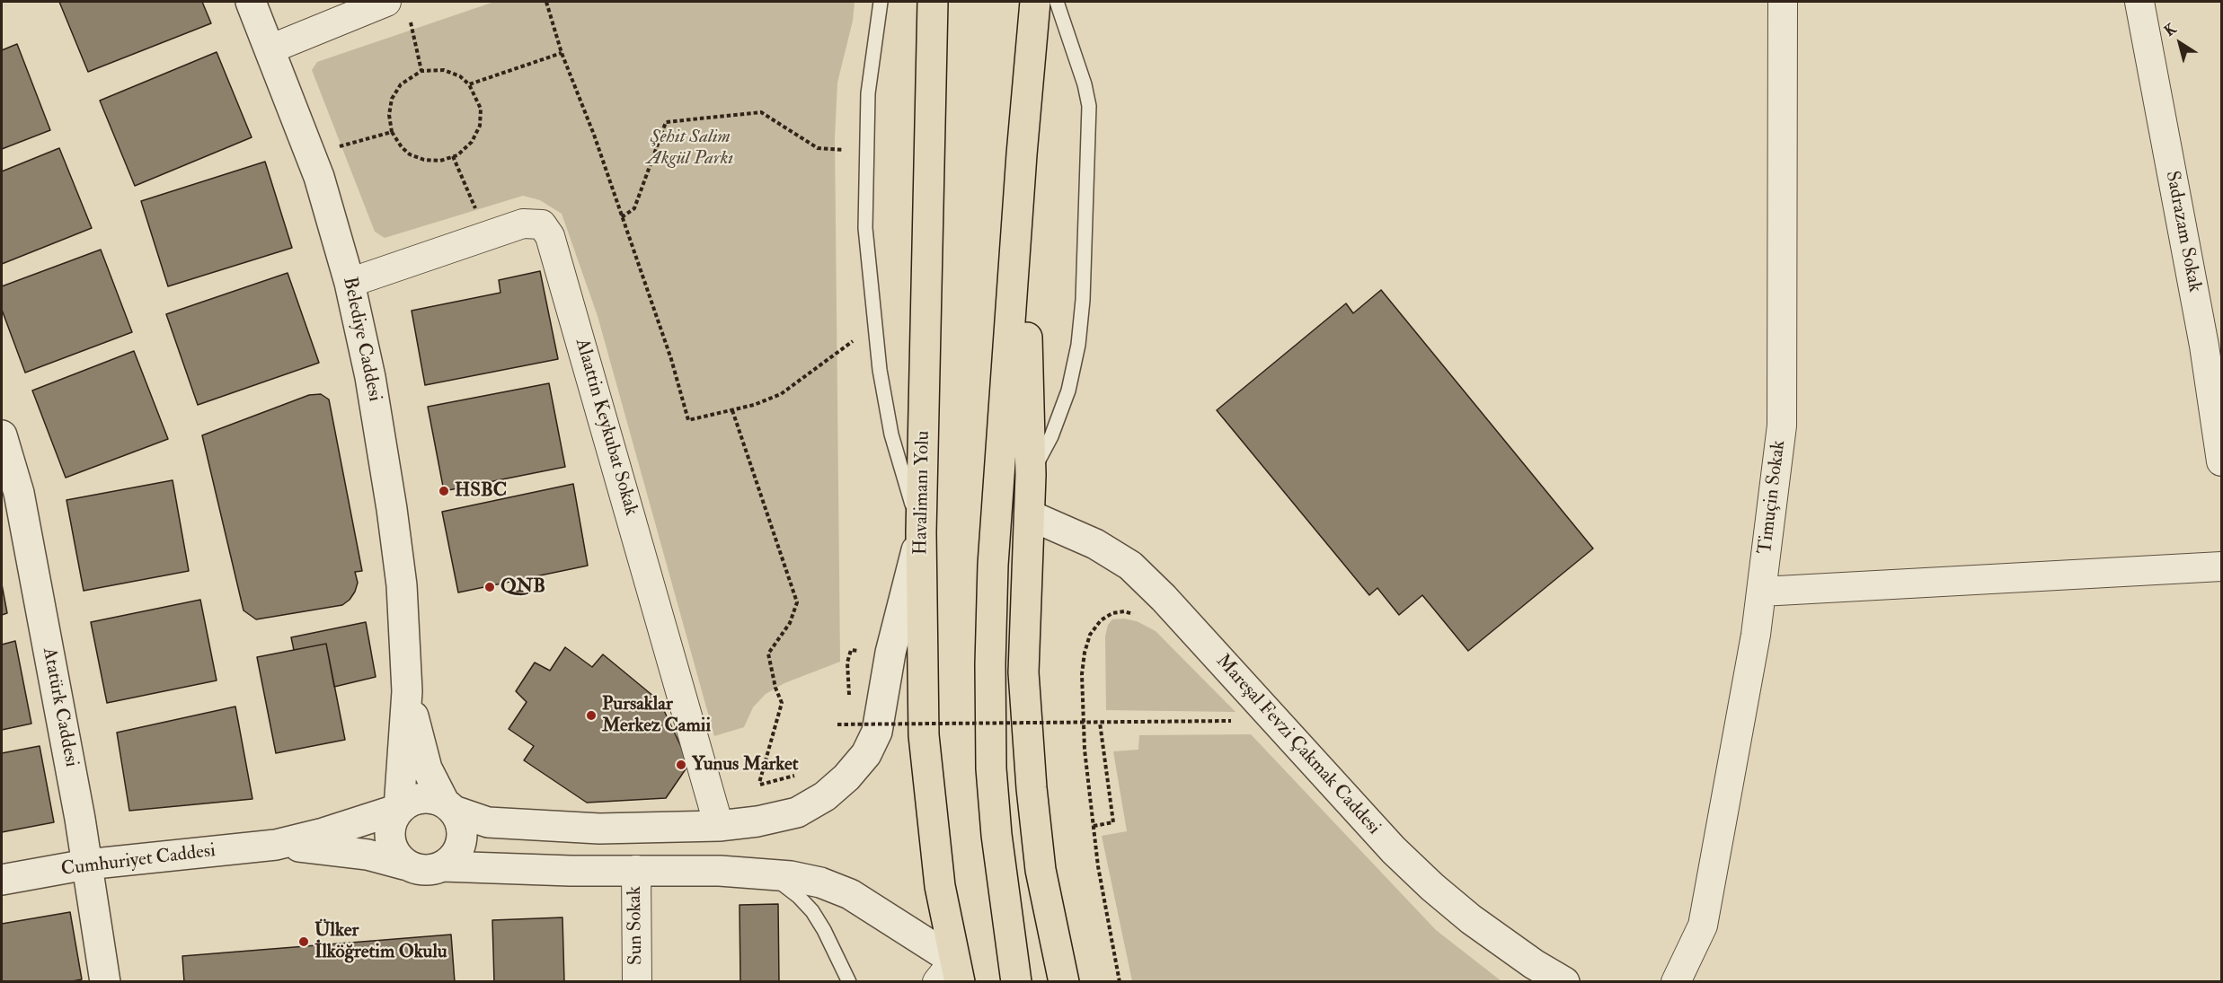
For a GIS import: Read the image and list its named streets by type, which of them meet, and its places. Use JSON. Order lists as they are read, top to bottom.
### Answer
{
  "streets": {
    "highway": ["Havalimanı Yolu"],
    "street": [
      "Sadrazam Sokak",
      "Belediye Caddesi",
      "Alaattin Keykubat Sokak",
      "Timuçin Sokak",
      "Atatürk Caddesi",
      "Mareşal Fevzi Çakmak Caddesi",
      "Cumhuriyet Caddesi",
      "Sun Sokak"
    ]
  },
  "crossings": [
    ["Belediye Caddesi", "Alaattin Keykubat Sokak"],
    ["Atatürk Caddesi", "Cumhuriyet Caddesi"]
  ],
  "parks": ["Şehit Salim Akgül Parkı"],
  "places": [
    "HSBC",
    "QNB",
    "Pursaklar Merkez Camii",
    "Yunus Market",
    "Ülker İlköğretim Okulu"
  ],
  "north": "top left"
}
